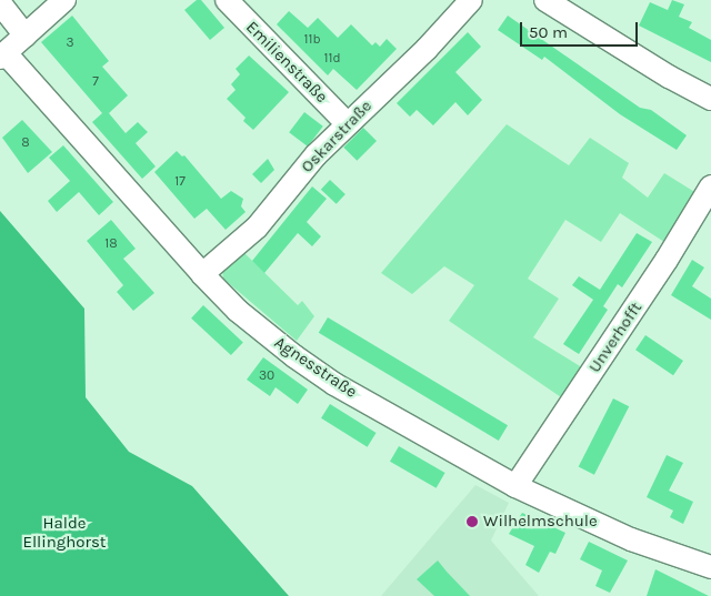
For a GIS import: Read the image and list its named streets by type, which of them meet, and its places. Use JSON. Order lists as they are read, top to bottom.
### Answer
{
  "streets": {
    "street": [
      "Emilienstraße",
      "Oskarstraße",
      "Unverhofft",
      "Agnesstraße"
    ]
  },
  "crossings": [
    ["Emilienstraße", "Oskarstraße"],
    ["Oskarstraße", "Agnesstraße"],
    ["Unverhofft", "Agnesstraße"]
  ],
  "parks": ["Halde Ellinghorst"],
  "places": ["Wilhelmschule"],
  "house_numbers": [
    "11b",
    "3",
    "11d",
    "7",
    "8",
    "17",
    "18",
    "30"
  ],
  "scale_bar": "50 m"
}
